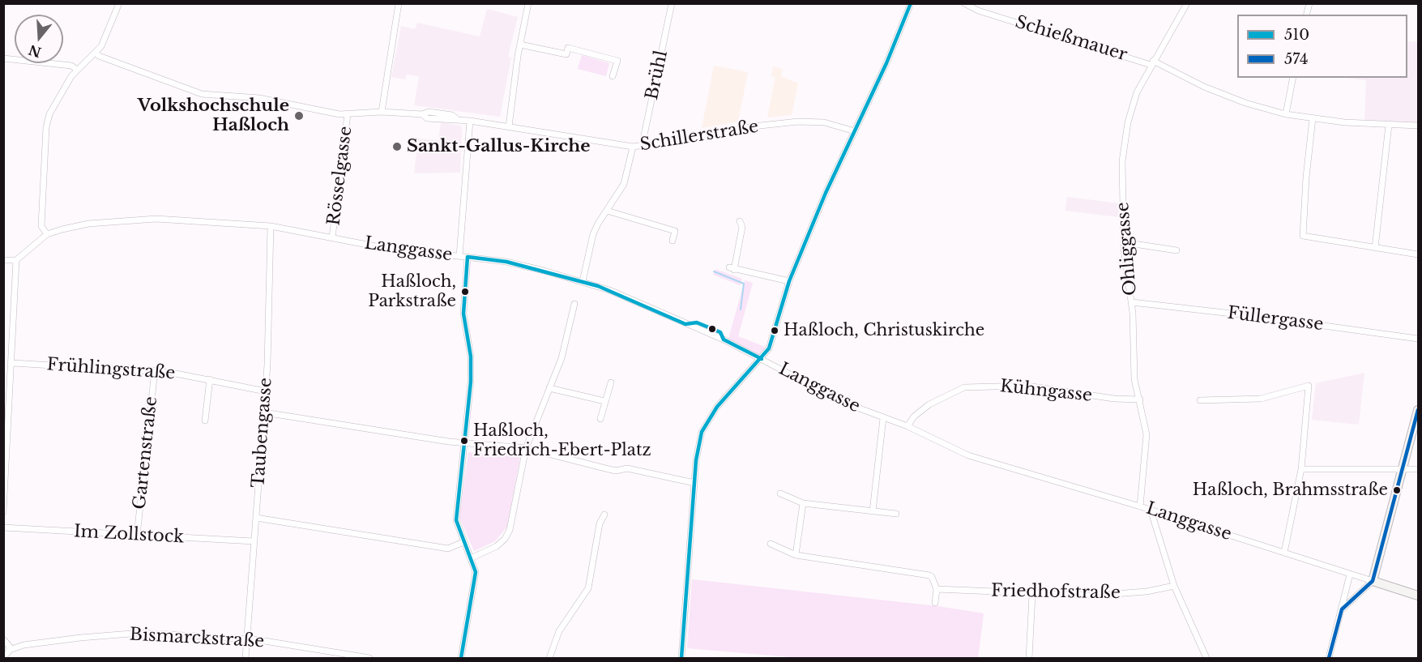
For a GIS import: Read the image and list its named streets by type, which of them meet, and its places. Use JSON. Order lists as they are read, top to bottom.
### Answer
{
  "streets": {
    "street": [
      "Schießmauer",
      "Brühl",
      "Schillerstraße",
      "Rösselgasse",
      "Ohliggasse",
      "Langgasse",
      "Füllergasse",
      "Frühlingstraße",
      "Kühngasse",
      "Taubengasse",
      "Gartenstraße",
      "Im Zollstock",
      "Friedhofstraße",
      "Bismarckstraße"
    ]
  },
  "crossings": [
    ["Schießmauer", "Ohliggasse"],
    ["Brühl", "Schillerstraße"],
    ["Schillerstraße", "Rösselgasse"],
    ["Rösselgasse", "Langgasse"],
    ["Ohliggasse", "Langgasse"],
    ["Ohliggasse", "Füllergasse"],
    ["Ohliggasse", "Kühngasse"],
    ["Langgasse", "Kühngasse"],
    ["Langgasse", "Taubengasse"],
    ["Frühlingstraße", "Taubengasse"],
    ["Frühlingstraße", "Gartenstraße"],
    ["Taubengasse", "Im Zollstock"],
    ["Taubengasse", "Bismarckstraße"],
    ["Gartenstraße", "Im Zollstock"]
  ],
  "places": [
    "Volkshochschule Haßloch",
    "Sankt-Gallus-Kirche",
    "Haßloch, Parkstraße",
    "Haßloch, Christuskirche",
    "Haßloch, Friedrich-Ebert-Platz",
    "Haßloch, Brahmsstraße"
  ],
  "lines": ["transit line 510", "transit line 574"],
  "legend": ["510", "574"],
  "north": "bottom"
}
